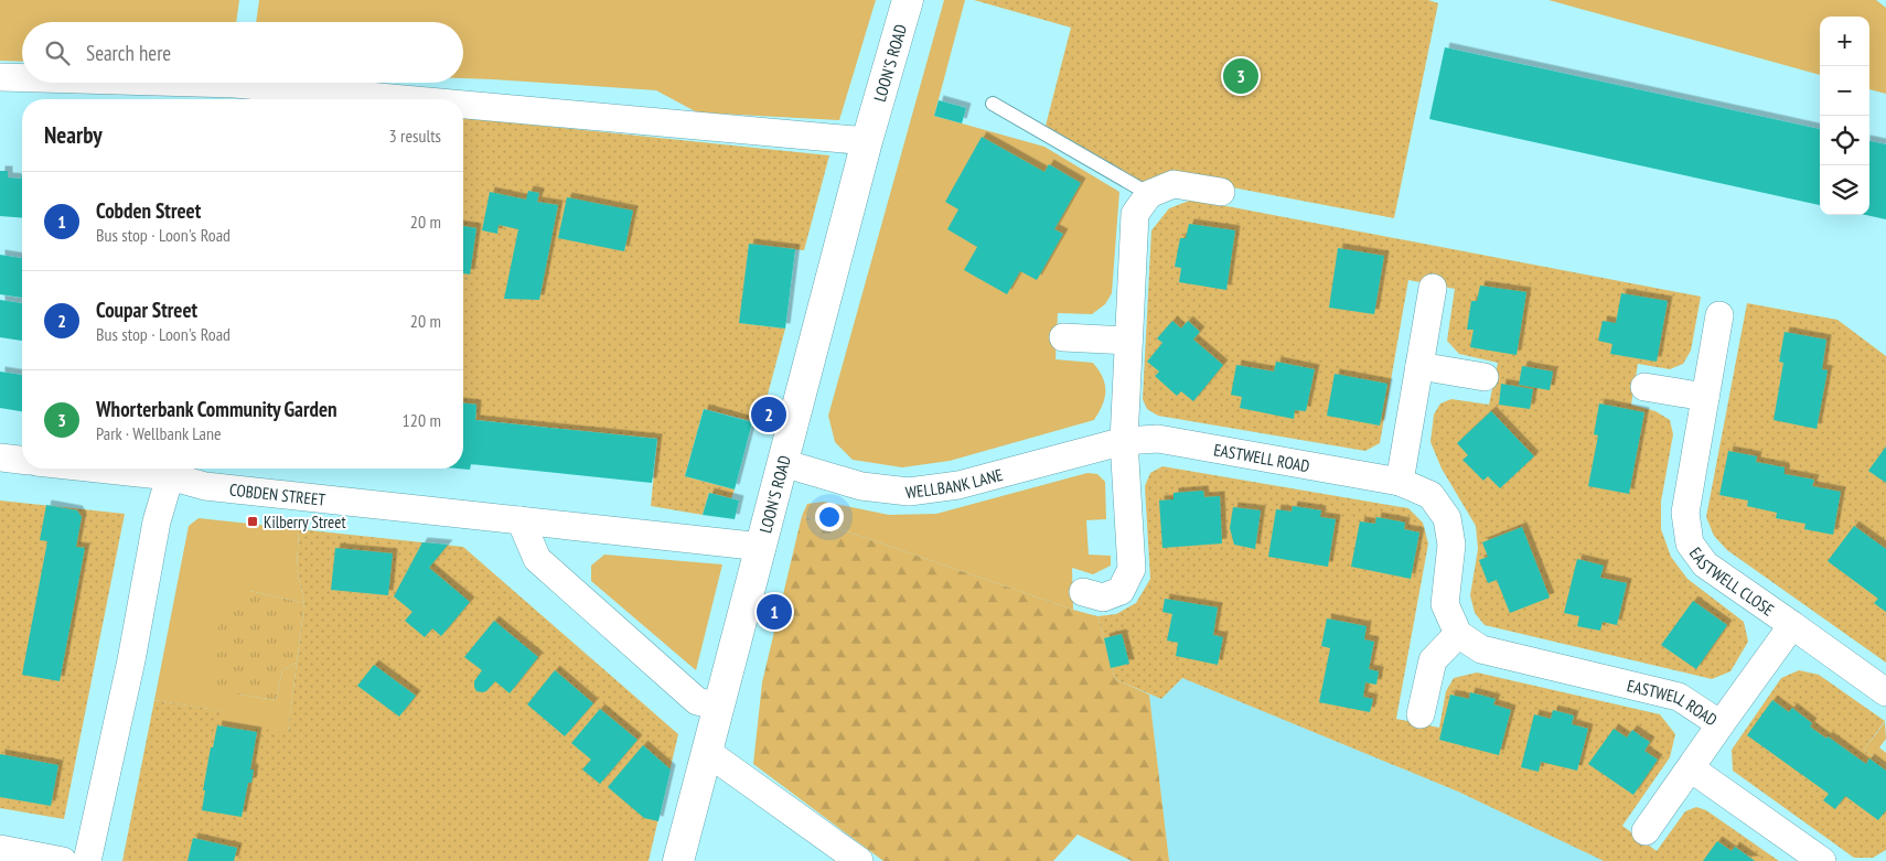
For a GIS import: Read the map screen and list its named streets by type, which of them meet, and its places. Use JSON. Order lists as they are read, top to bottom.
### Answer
{
  "streets": {
    "street": [
      "LOON'S ROAD",
      "EASTWELL ROAD",
      "WELLBANK LANE",
      "COBDEN STREET",
      "EASTWELL CLOSE"
    ]
  },
  "crossings": [
    ["LOON'S ROAD", "WELLBANK LANE"],
    ["LOON'S ROAD", "COBDEN STREET"],
    ["EASTWELL ROAD", "WELLBANK LANE"],
    ["EASTWELL ROAD", "EASTWELL CLOSE"]
  ],
  "places": {
    "transit": ["Kilberry Street"]
  },
  "page": {
    "map_buttons": ["+", "−"],
    "search": "Search here",
    "pins": ["3", "2", "1"],
    "heading": ["Nearby", "3 results"],
    "list": [
      {
        "mark": "1",
        "name": "Cobden Street",
        "note": "Bus stop · Loon's Road",
        "value": "20 m"
      },
      {
        "mark": "2",
        "name": "Coupar Street",
        "note": "Bus stop · Loon's Road",
        "value": "20 m"
      },
      {
        "mark": "3",
        "name": "Whorterbank Community Garden",
        "note": "Park · Wellbank Lane",
        "value": "120 m"
      }
    ]
  }
}
